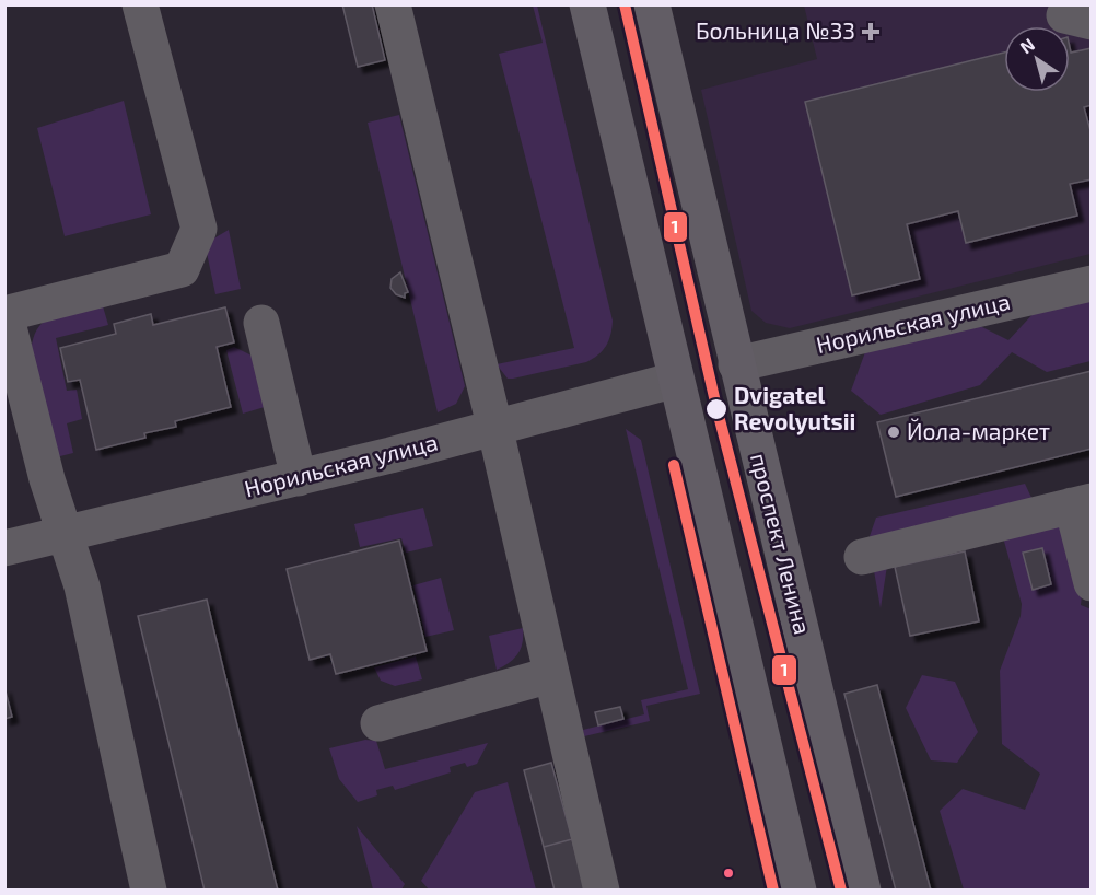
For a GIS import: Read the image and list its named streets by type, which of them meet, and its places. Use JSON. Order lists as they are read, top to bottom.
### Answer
{
  "streets": {
    "main road": ["проспект Ленина"],
    "street": ["Норильская улица"]
  },
  "crossings": [
    ["Норильская улица", "проспект Ленина"]
  ],
  "places": {
    "health": ["Больница №33"],
    "other": ["Dvigatel Revolyutsii", "Йола-маркет"]
  },
  "lines": ["transit line 1"],
  "north": "top left"
}
